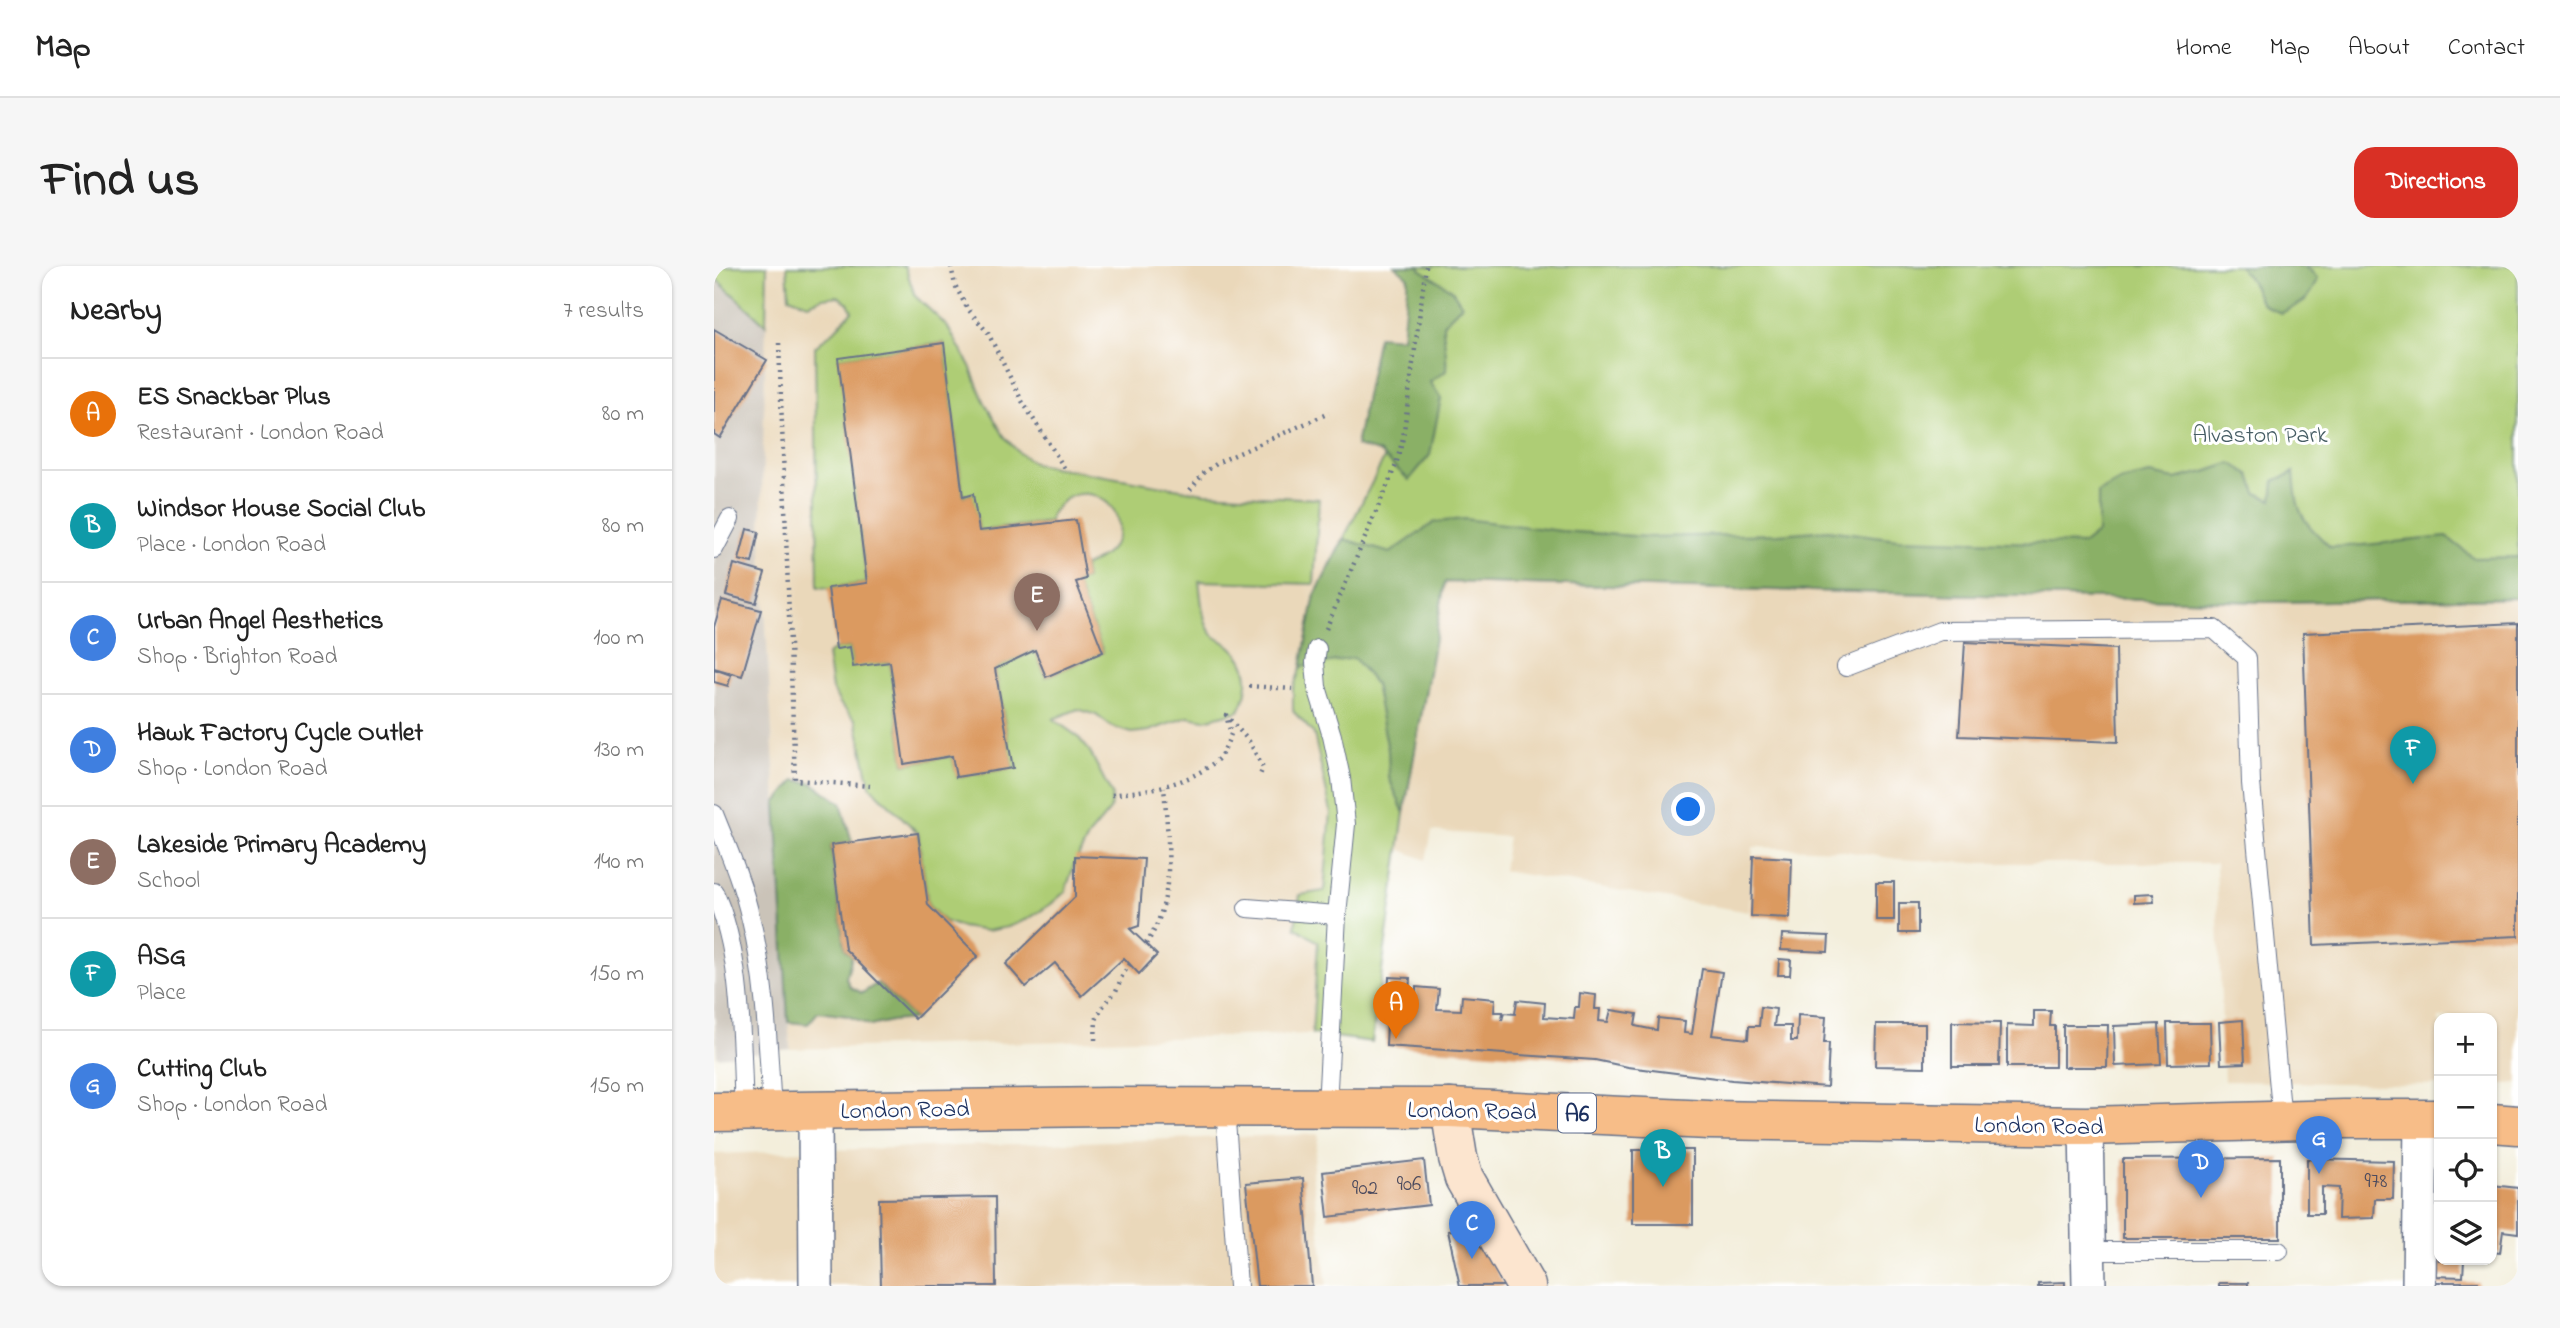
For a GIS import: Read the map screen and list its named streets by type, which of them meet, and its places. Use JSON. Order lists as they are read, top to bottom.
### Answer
{
  "streets": {
    "main road": ["London Road", "A6"]
  },
  "parks": ["Alvaston Park"],
  "house_numbers": ["978", "906", "902"],
  "page": {
    "header": "Map",
    "nav": [
      "Home",
      "Map",
      "About",
      "Contact"
    ],
    "title": "Find us",
    "buttons": "Directions",
    "heading": ["Nearby", "7 results"],
    "list": [
      {
        "mark": "A",
        "name": "ES Snackbar Plus",
        "note": "Restaurant · London Road",
        "value": "80 m"
      },
      {
        "mark": "B",
        "name": "Windsor House Social Club",
        "note": "Place · London Road",
        "value": "80 m"
      },
      {
        "mark": "C",
        "name": "Urban Angel Aesthetics",
        "note": "Shop · Brighton Road",
        "value": "100 m"
      },
      {
        "mark": "D",
        "name": "Hawk Factory Cycle Outlet",
        "note": "Shop · London Road",
        "value": "130 m"
      },
      {
        "mark": "E",
        "name": "Lakeside Primary Academy",
        "note": "School",
        "value": "140 m"
      },
      {
        "mark": "F",
        "name": "ASG",
        "note": "Place",
        "value": "150 m"
      },
      {
        "mark": "G",
        "name": "Cutting Club",
        "note": "Shop · London Road",
        "value": "150 m"
      }
    ],
    "pins": [
      "E",
      "F",
      "A",
      "G",
      "B",
      "D",
      "C"
    ],
    "map_buttons": ["+", "−"]
  }
}
